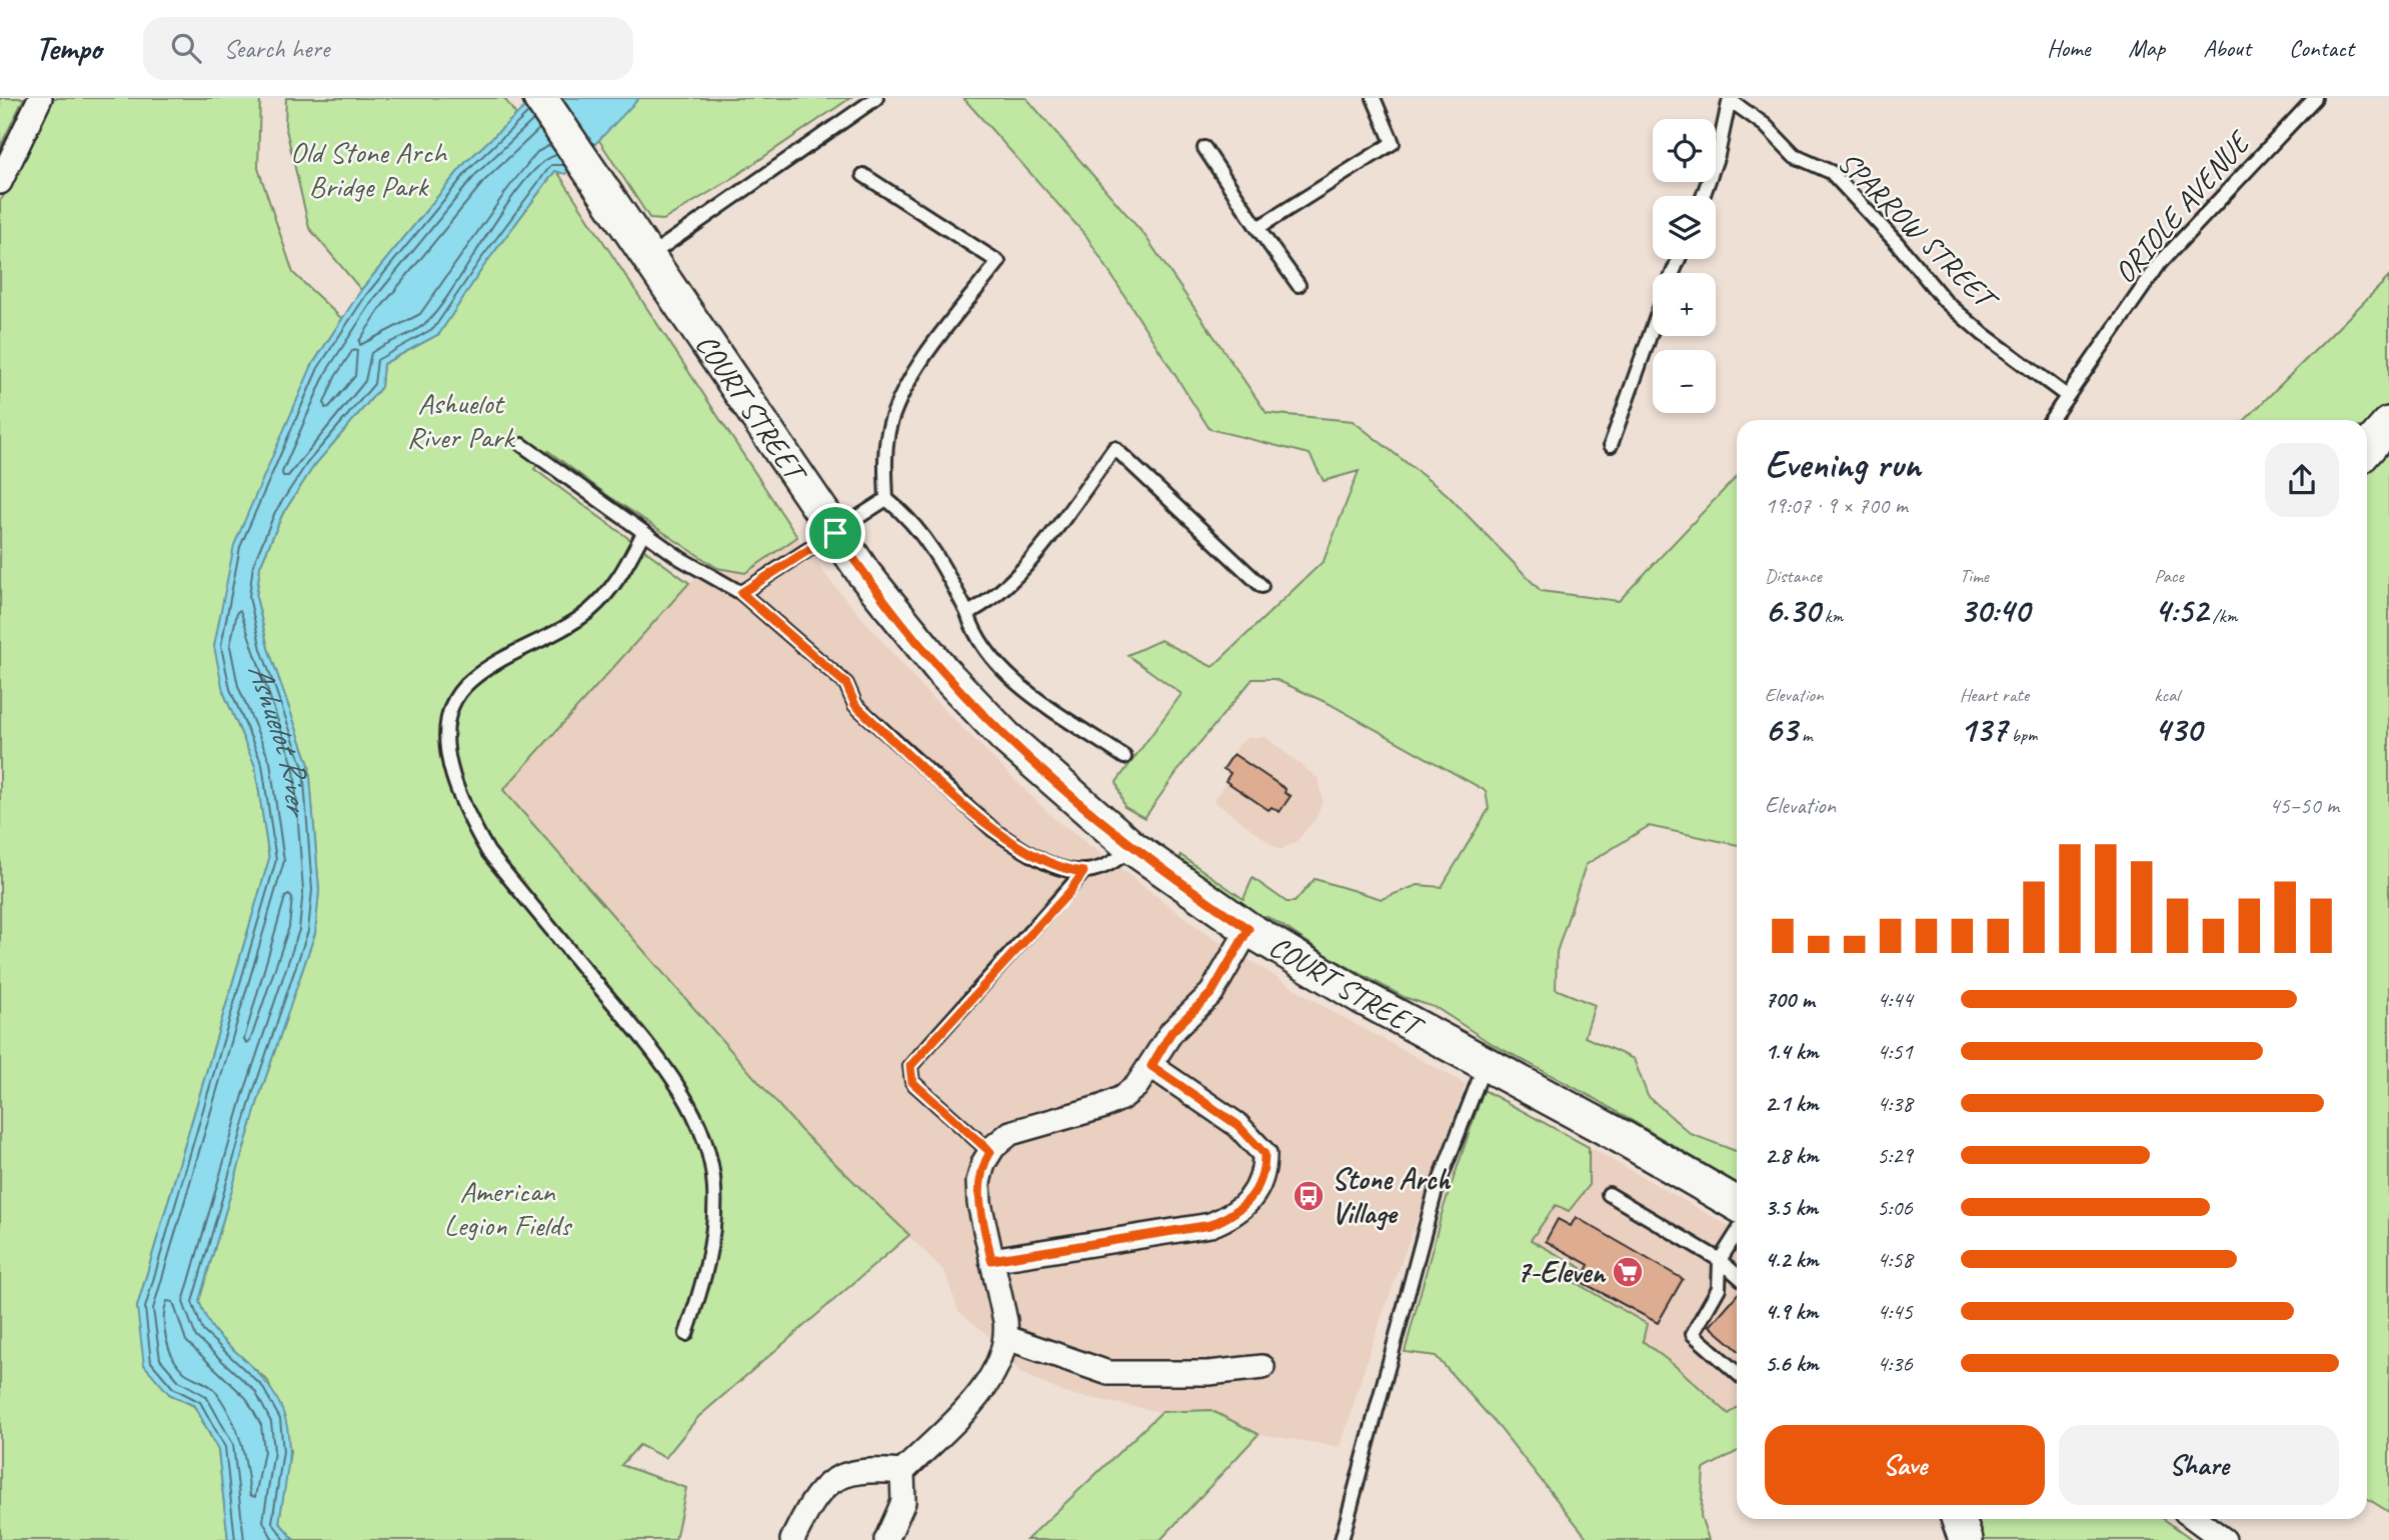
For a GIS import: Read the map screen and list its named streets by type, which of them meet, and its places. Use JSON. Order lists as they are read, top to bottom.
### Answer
{
  "streets": {
    "main road": ["COURT STREET"],
    "lane": ["ORIOLE AVENUE", "SPARROW STREET"]
  },
  "crossings": [
    ["ORIOLE AVENUE", "SPARROW STREET"]
  ],
  "water": ["Ashuelot River"],
  "parks": ["Old Stone Arch Bridge Park", "Ashuelot River Park", "American Legion Fields"],
  "places": {
    "bus stop": ["Stone Arch Village"],
    "supermarket": ["7-Eleven"]
  },
  "page": {
    "header": "Tempo",
    "search": "Search here",
    "nav": [
      "Home",
      "Map",
      "About",
      "Contact"
    ],
    "map_buttons": ["+", "−"],
    "heading": ["Evening run", "19:07 · 9 × 700 m"],
    "stats": [
      ["Distance", "6.30 km"],
      ["Time", "30:40"],
      ["Pace", "4:52 /km"],
      ["Elevation", "63 m"],
      ["Heart rate", "137 bpm"],
      ["kcal", "430"]
    ],
    "chart": ["Elevation", "45–50 m"],
    "list": [
      {
        "name": "700 m",
        "note": "4:44"
      },
      {
        "name": "1.4 km",
        "note": "4:51"
      },
      {
        "name": "2.1 km",
        "note": "4:38"
      },
      {
        "name": "2.8 km",
        "note": "5:29"
      },
      {
        "name": "3.5 km",
        "note": "5:06"
      },
      {
        "name": "4.2 km",
        "note": "4:58"
      },
      {
        "name": "4.9 km",
        "note": "4:45"
      },
      {
        "name": "5.6 km",
        "note": "4:36"
      }
    ],
    "buttons": ["Save", "Share"]
  }
}
